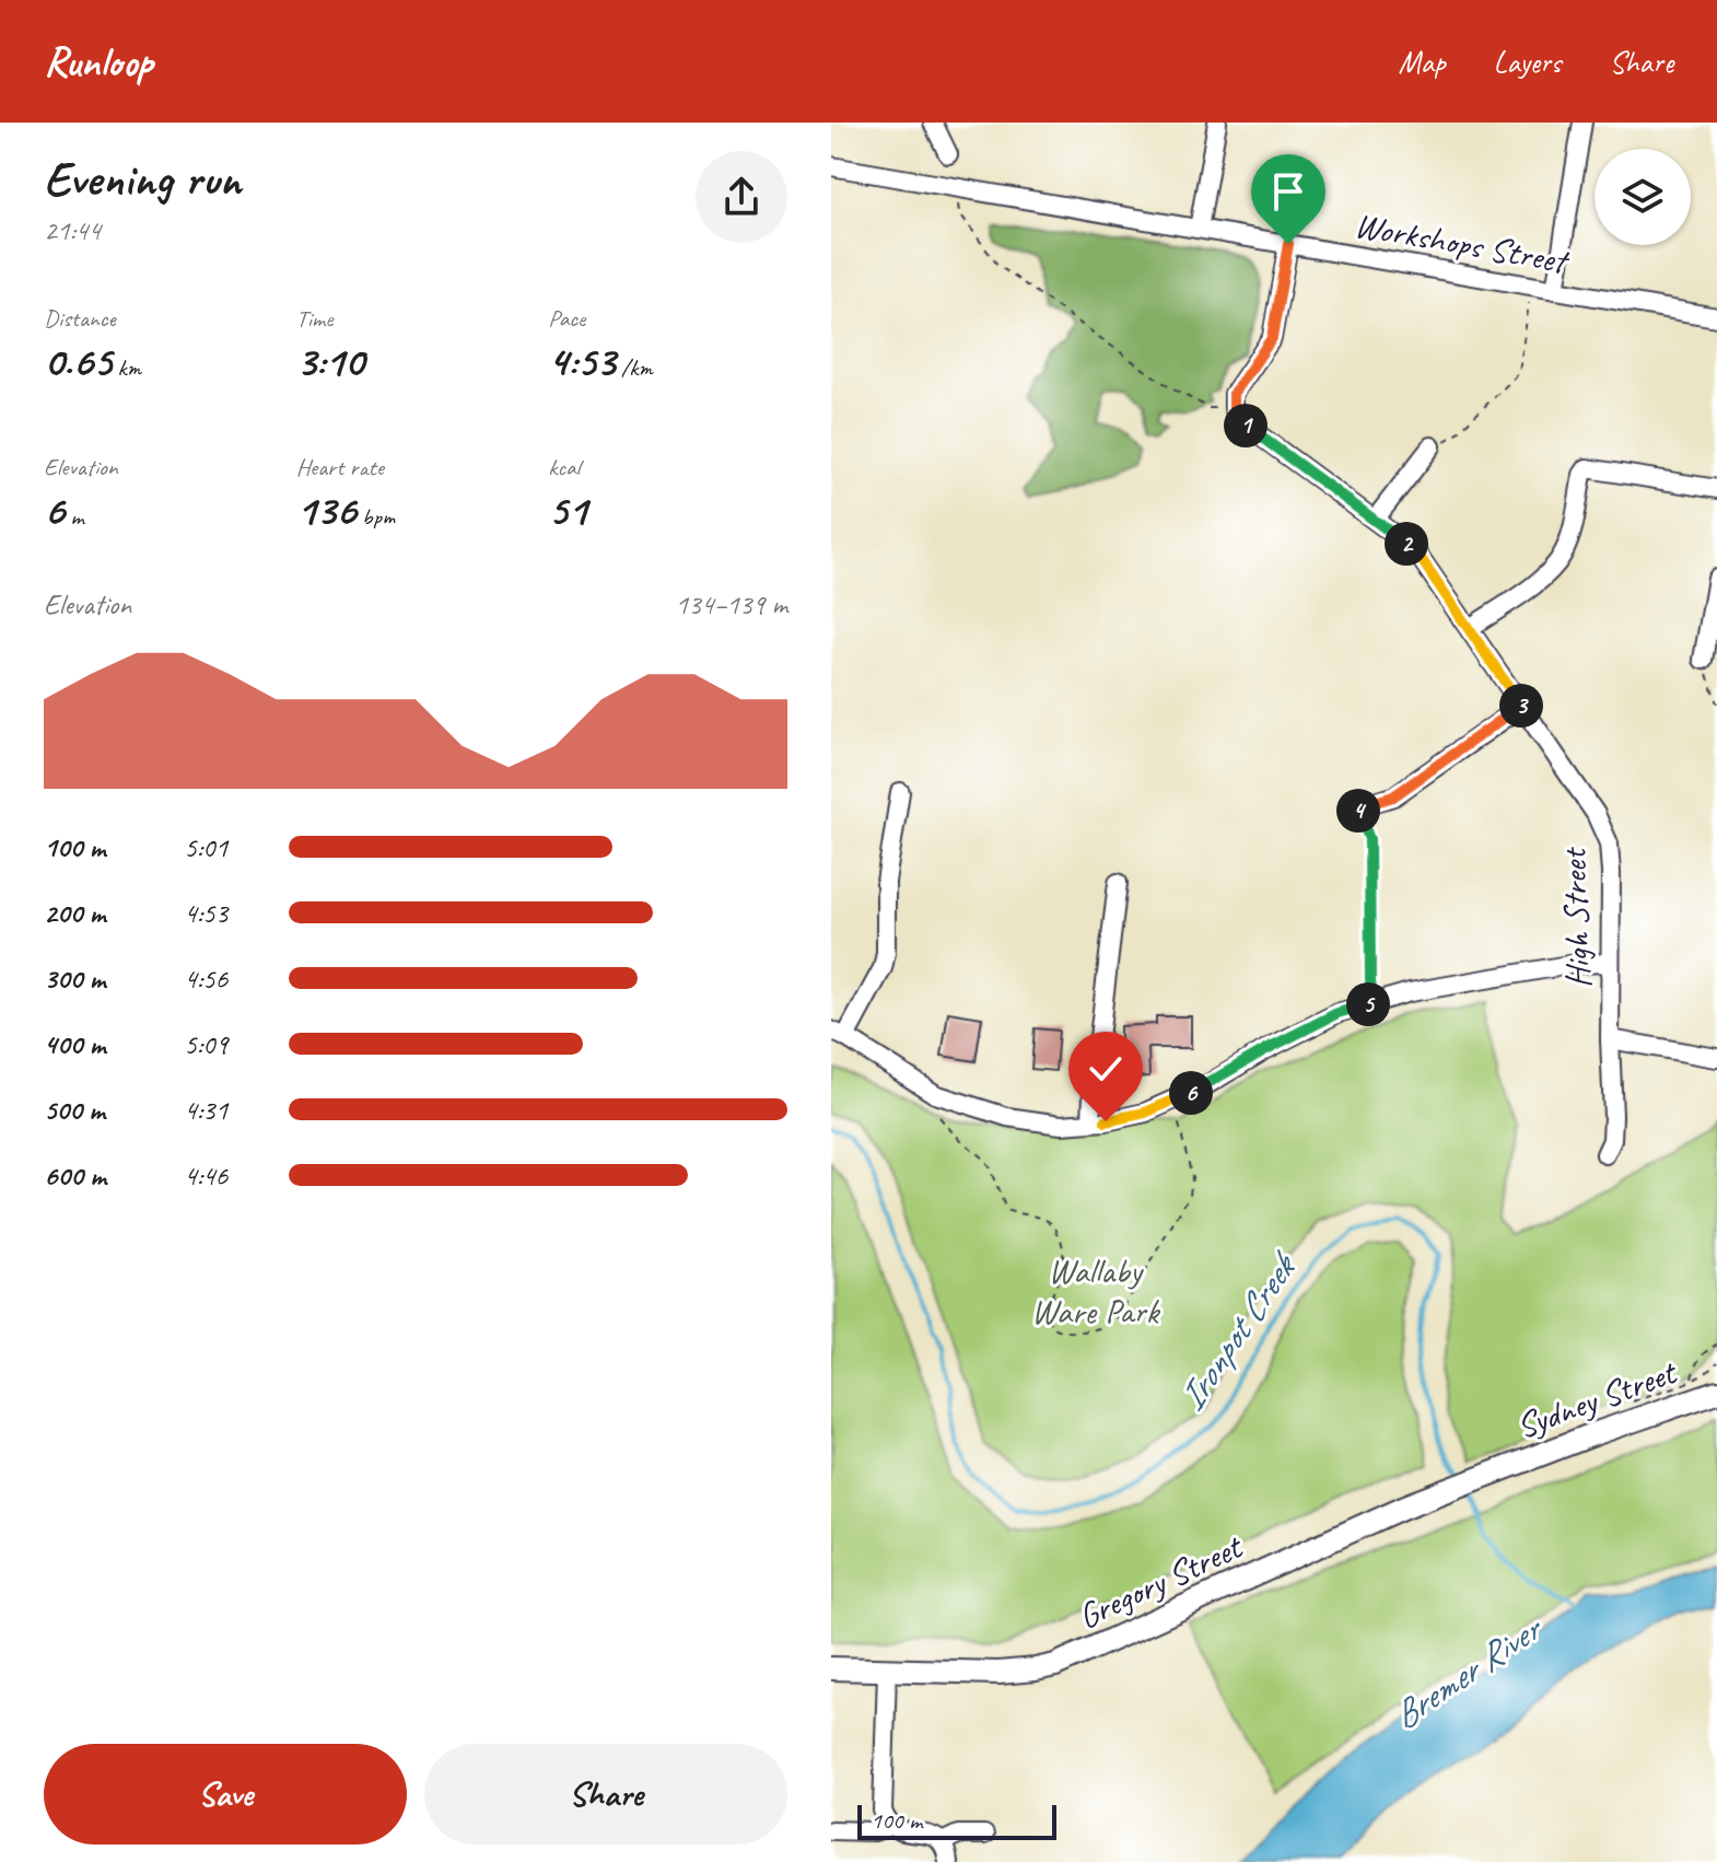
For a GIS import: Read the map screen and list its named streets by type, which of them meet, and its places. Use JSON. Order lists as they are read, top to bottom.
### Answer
{
  "streets": {
    "main road": ["Sydney Street", "Gregory Street"],
    "street": ["Workshops Street", "High Street"]
  },
  "crossings": [
    ["Sydney Street", "Gregory Street"]
  ],
  "water": ["Ironpot Creek", "Bremer River"],
  "parks": ["Wallaby Ware Park"],
  "scale_bar": "100 m",
  "page": {
    "header": "Runloop",
    "nav": ["Map", "Layers", "Share"],
    "heading": ["Evening run", "21:44"],
    "stats": [
      ["Distance", "0.65 km"],
      ["Time", "3:10"],
      ["Pace", "4:53 /km"],
      ["Elevation", "6 m"],
      ["Heart rate", "136 bpm"],
      ["kcal", "51"]
    ],
    "pins": [
      "1",
      "2",
      "3",
      "4",
      "5",
      "6"
    ],
    "chart": ["Elevation", "134–139 m"],
    "list": [
      {
        "name": "100 m",
        "note": "5:01"
      },
      {
        "name": "200 m",
        "note": "4:53"
      },
      {
        "name": "300 m",
        "note": "4:56"
      },
      {
        "name": "400 m",
        "note": "5:09"
      },
      {
        "name": "500 m",
        "note": "4:31"
      },
      {
        "name": "600 m",
        "note": "4:46"
      }
    ],
    "buttons": ["Save", "Share"],
    "scale": "100 m"
  }
}
